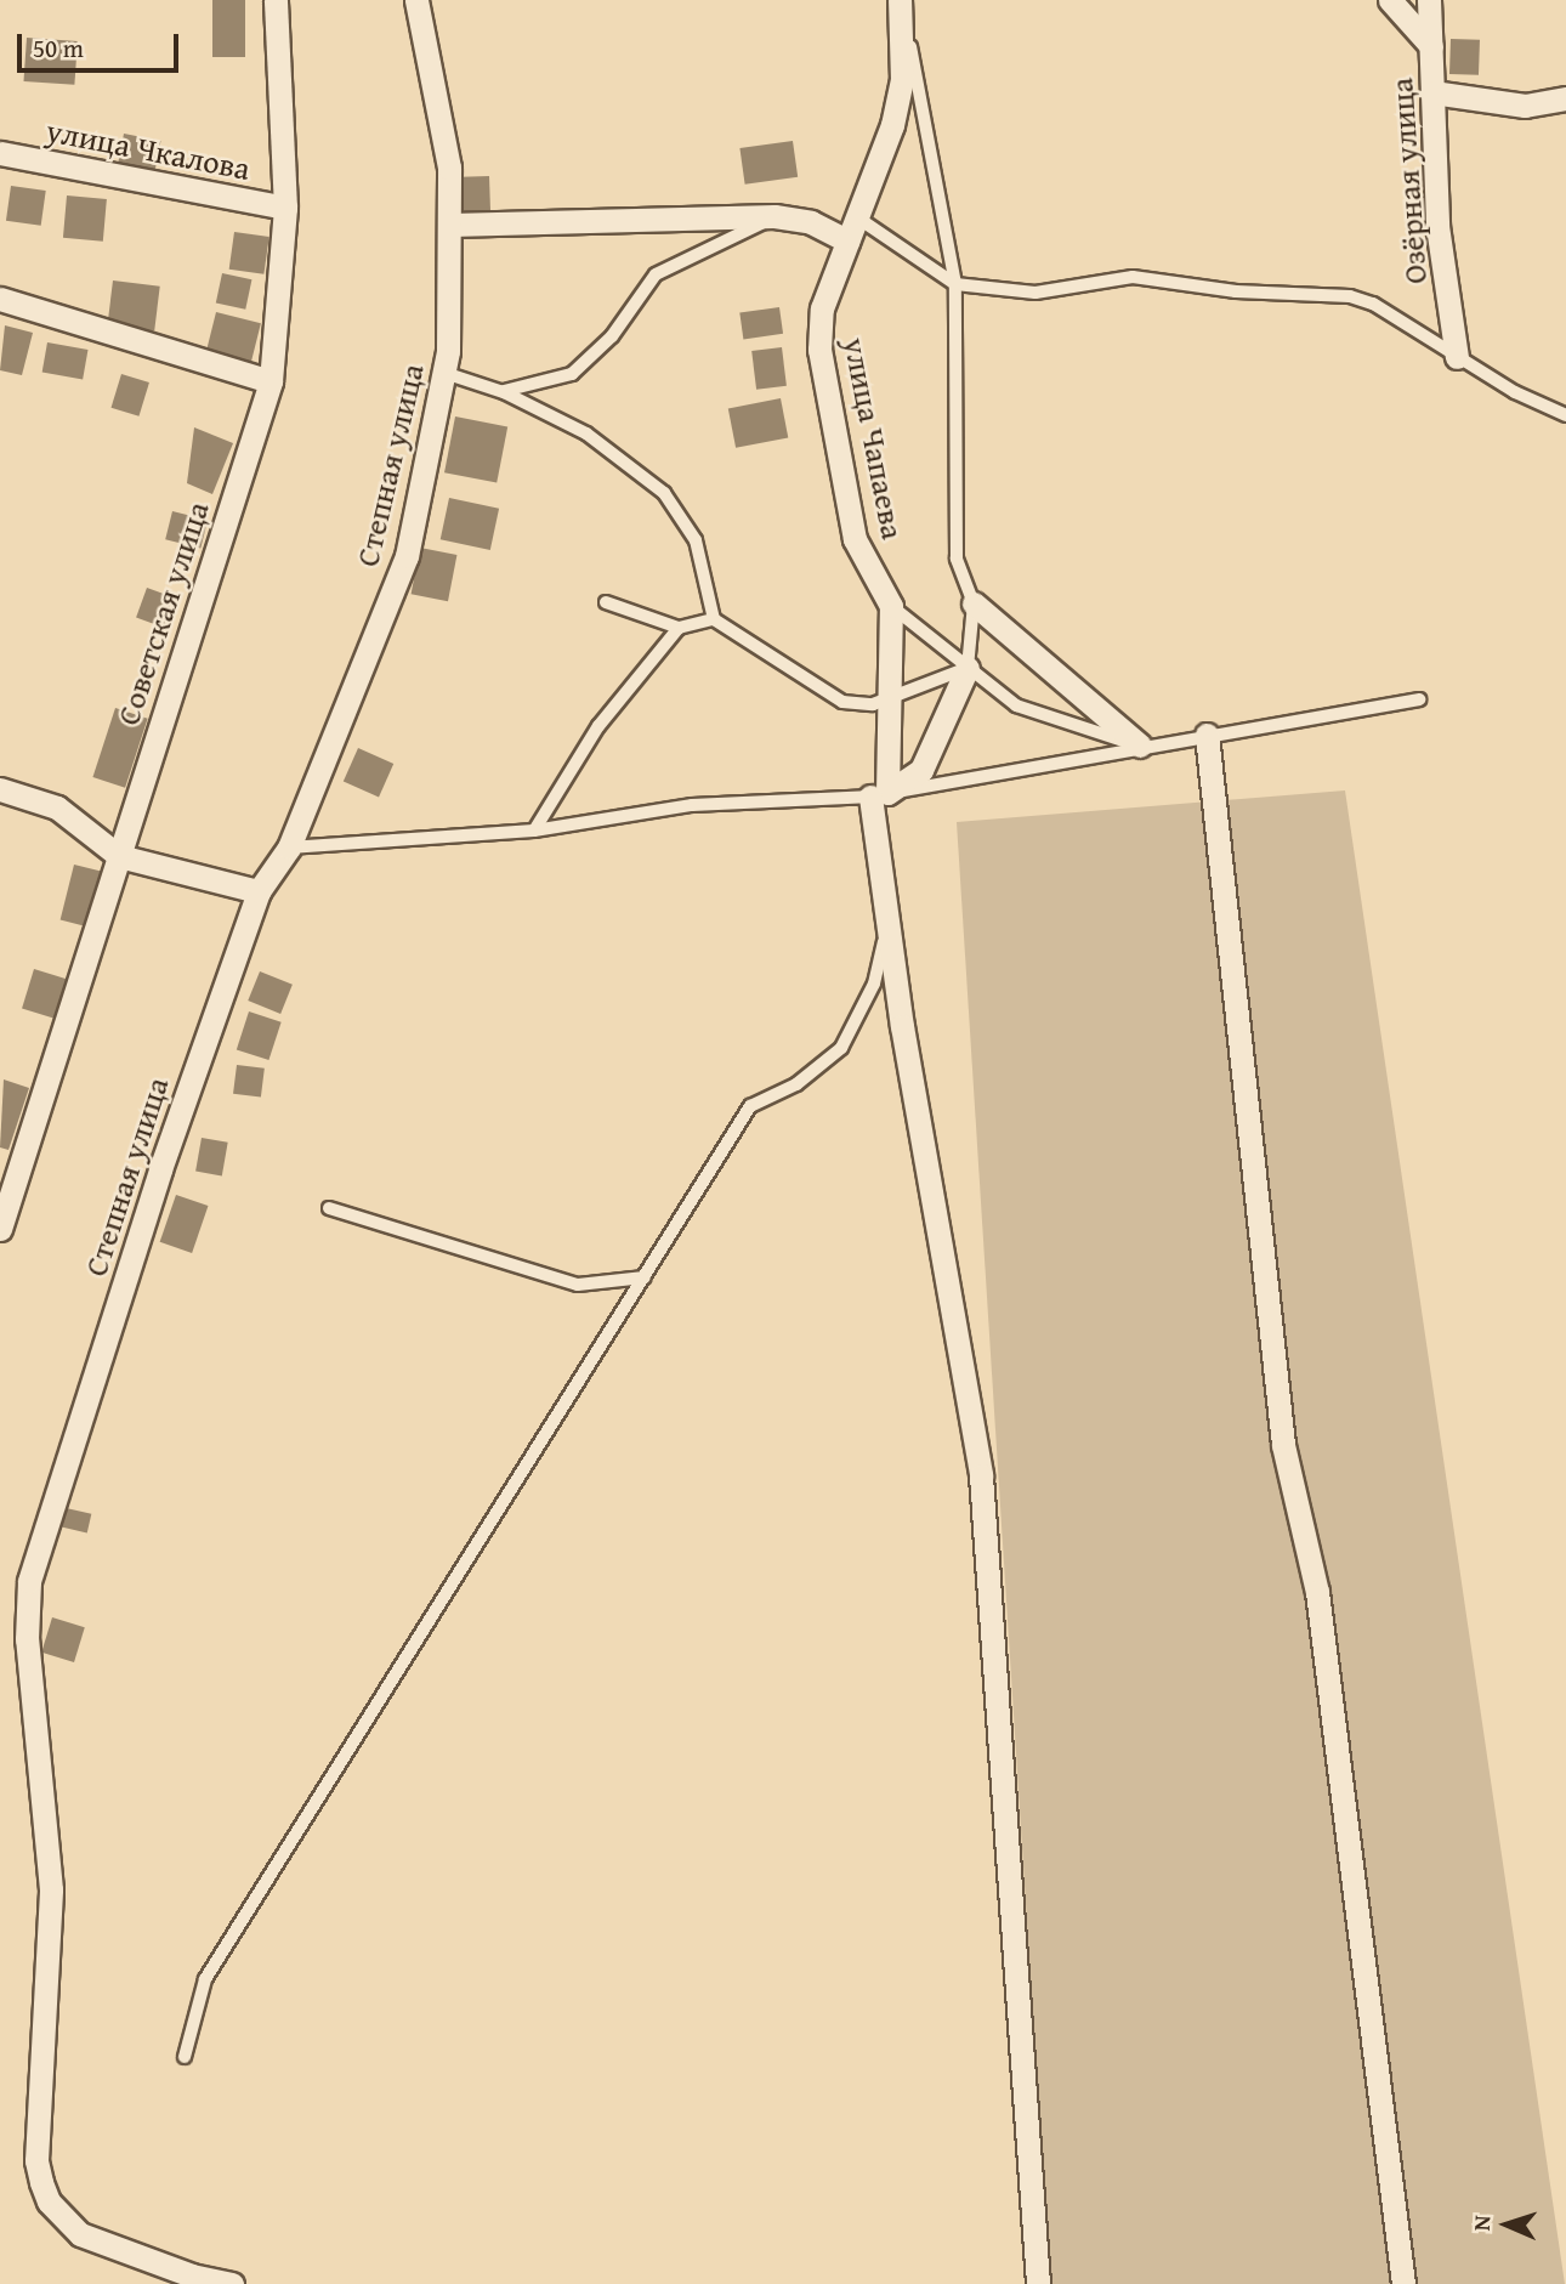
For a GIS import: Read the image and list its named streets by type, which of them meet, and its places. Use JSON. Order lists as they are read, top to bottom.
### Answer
{
  "streets": {
    "street": [
      "улица Чкалова",
      "Озёрная улица",
      "улица Чапаева",
      "Степная улица",
      "Советская улица"
    ]
  },
  "crossings": [
    ["улица Чкалова", "Советская улица"]
  ],
  "scale_bar": "50 m",
  "north": "left"
}
